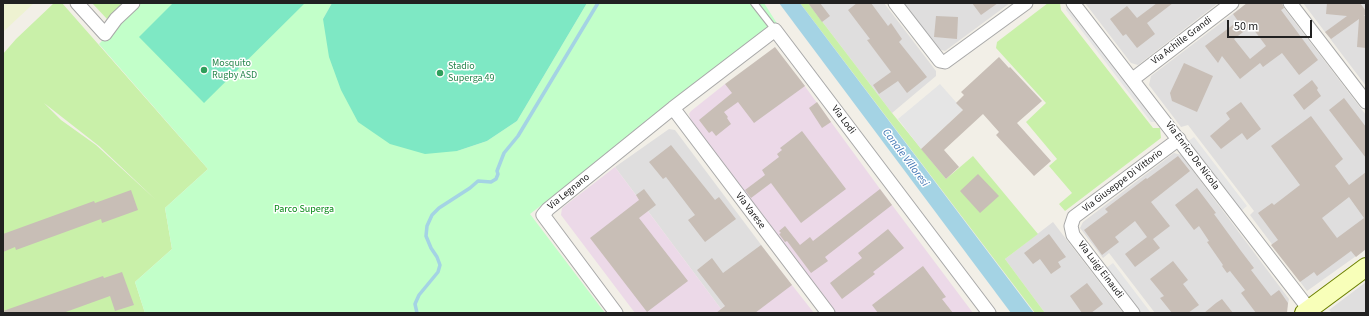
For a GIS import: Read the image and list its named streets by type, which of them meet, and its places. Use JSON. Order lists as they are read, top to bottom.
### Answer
{
  "streets": {
    "street": [
      "Via Achille Grandi",
      "Via Lodi",
      "Via Enrico De Nicola",
      "Via Giuseppe Di Vittorio",
      "Via Legnano",
      "Via Varese",
      "Via Luigi Einaudi"
    ]
  },
  "crossings": [
    ["Via Achille Grandi", "Via Enrico De Nicola"],
    ["Via Enrico De Nicola", "Via Giuseppe Di Vittorio"],
    ["Via Giuseppe Di Vittorio", "Via Luigi Einaudi"],
    ["Via Legnano", "Via Varese"]
  ],
  "water": ["Canale Villoresi"],
  "parks": ["Parco Superga"],
  "places": ["Mosquito Rugby ASD", "Stadio Superga 49"],
  "scale_bar": "50 m"
}
